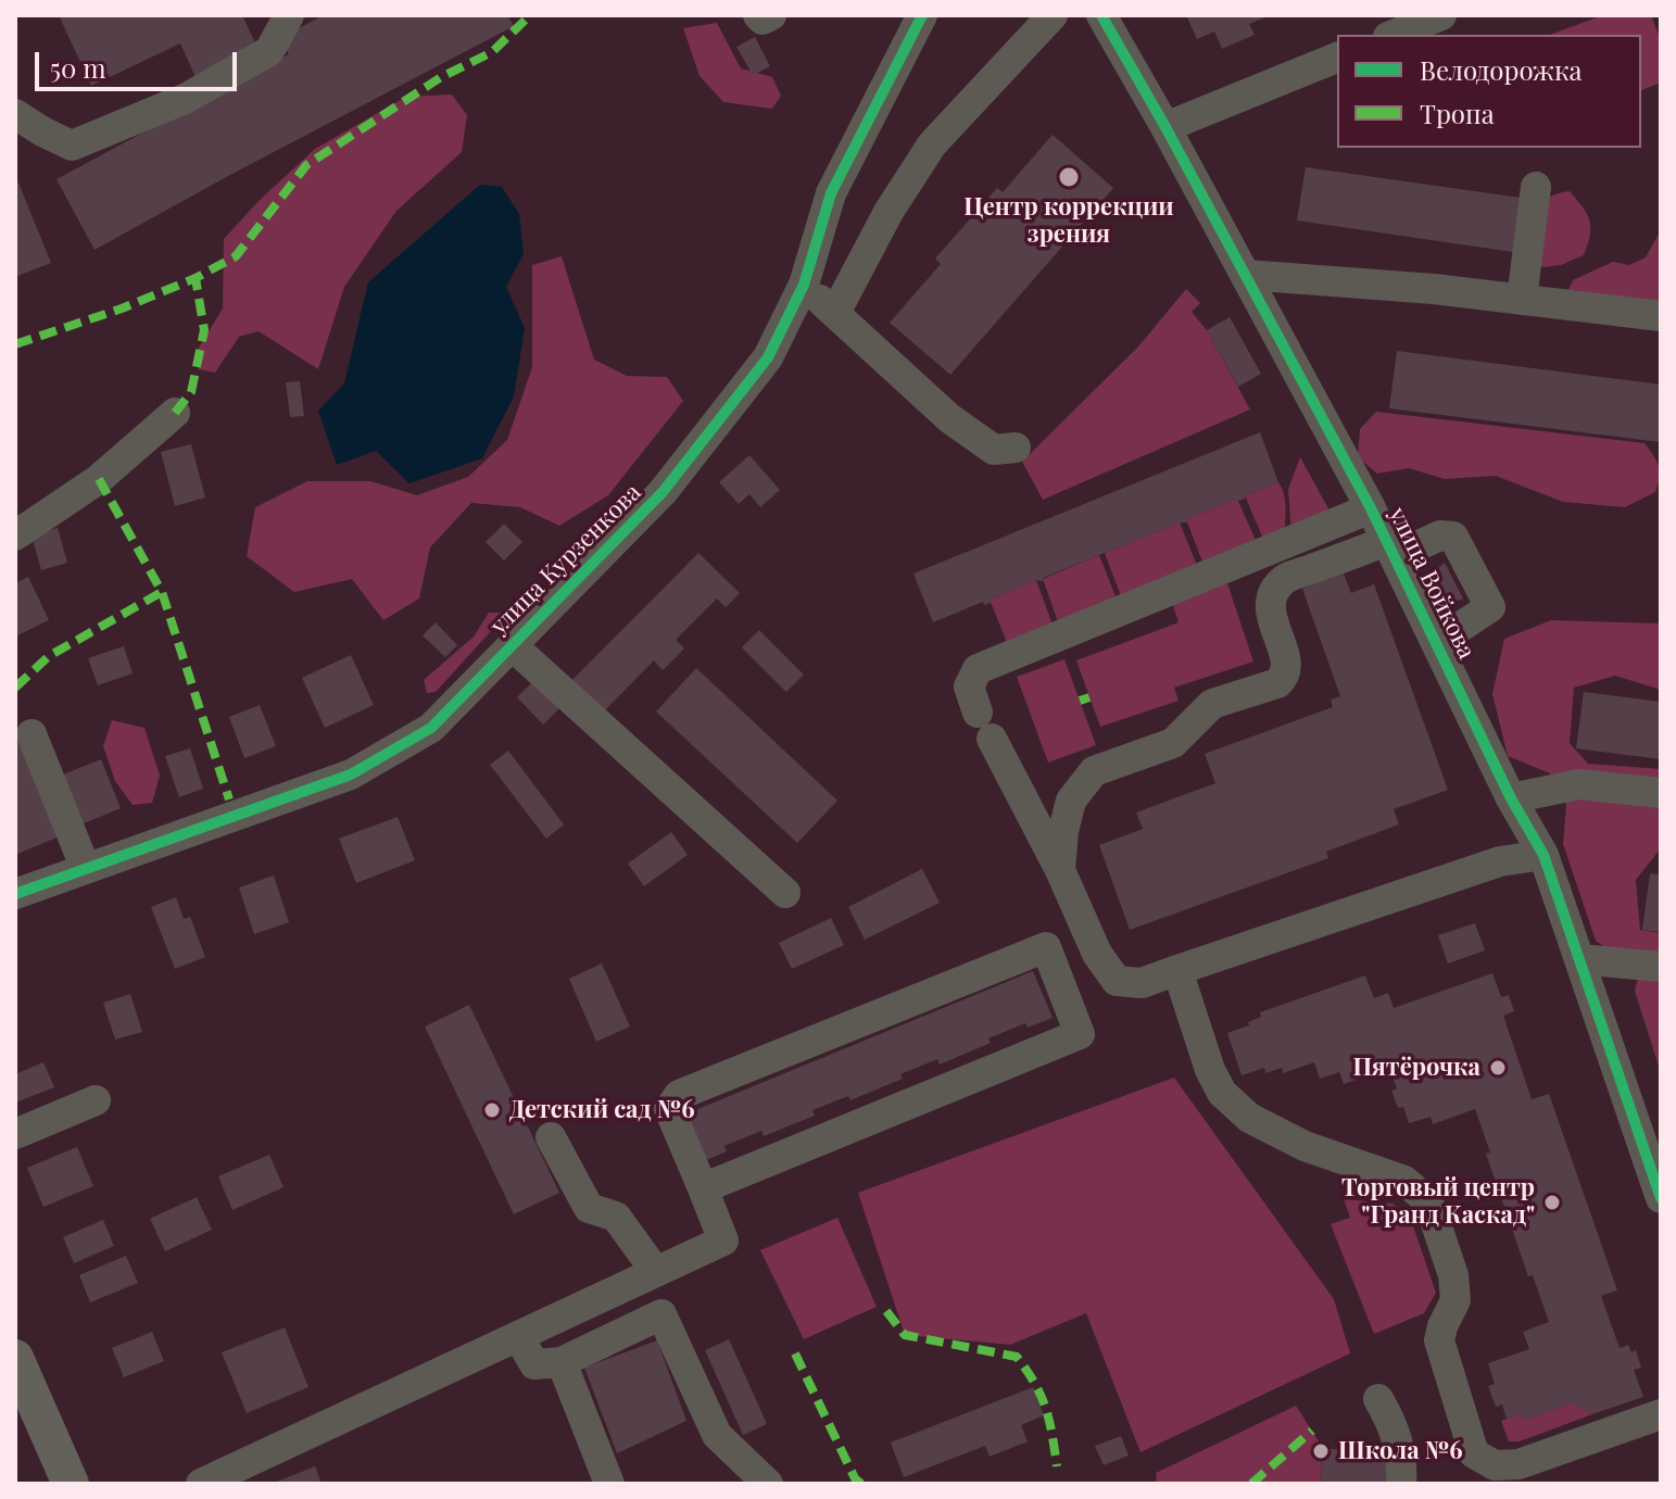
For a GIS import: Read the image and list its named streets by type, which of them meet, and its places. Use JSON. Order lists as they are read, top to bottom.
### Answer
{
  "streets": {
    "street": ["улица Курзенкова", "улица Войкова"]
  },
  "places": [
    "Центр коррекции зрения",
    "Пятёрочка",
    "Детский сад №6",
    "Торговый центр \"Гранд Каскад\"",
    "Школа №6"
  ],
  "legend": ["Велодорожка", "Тропа"],
  "scale_bar": "50 m"
}
